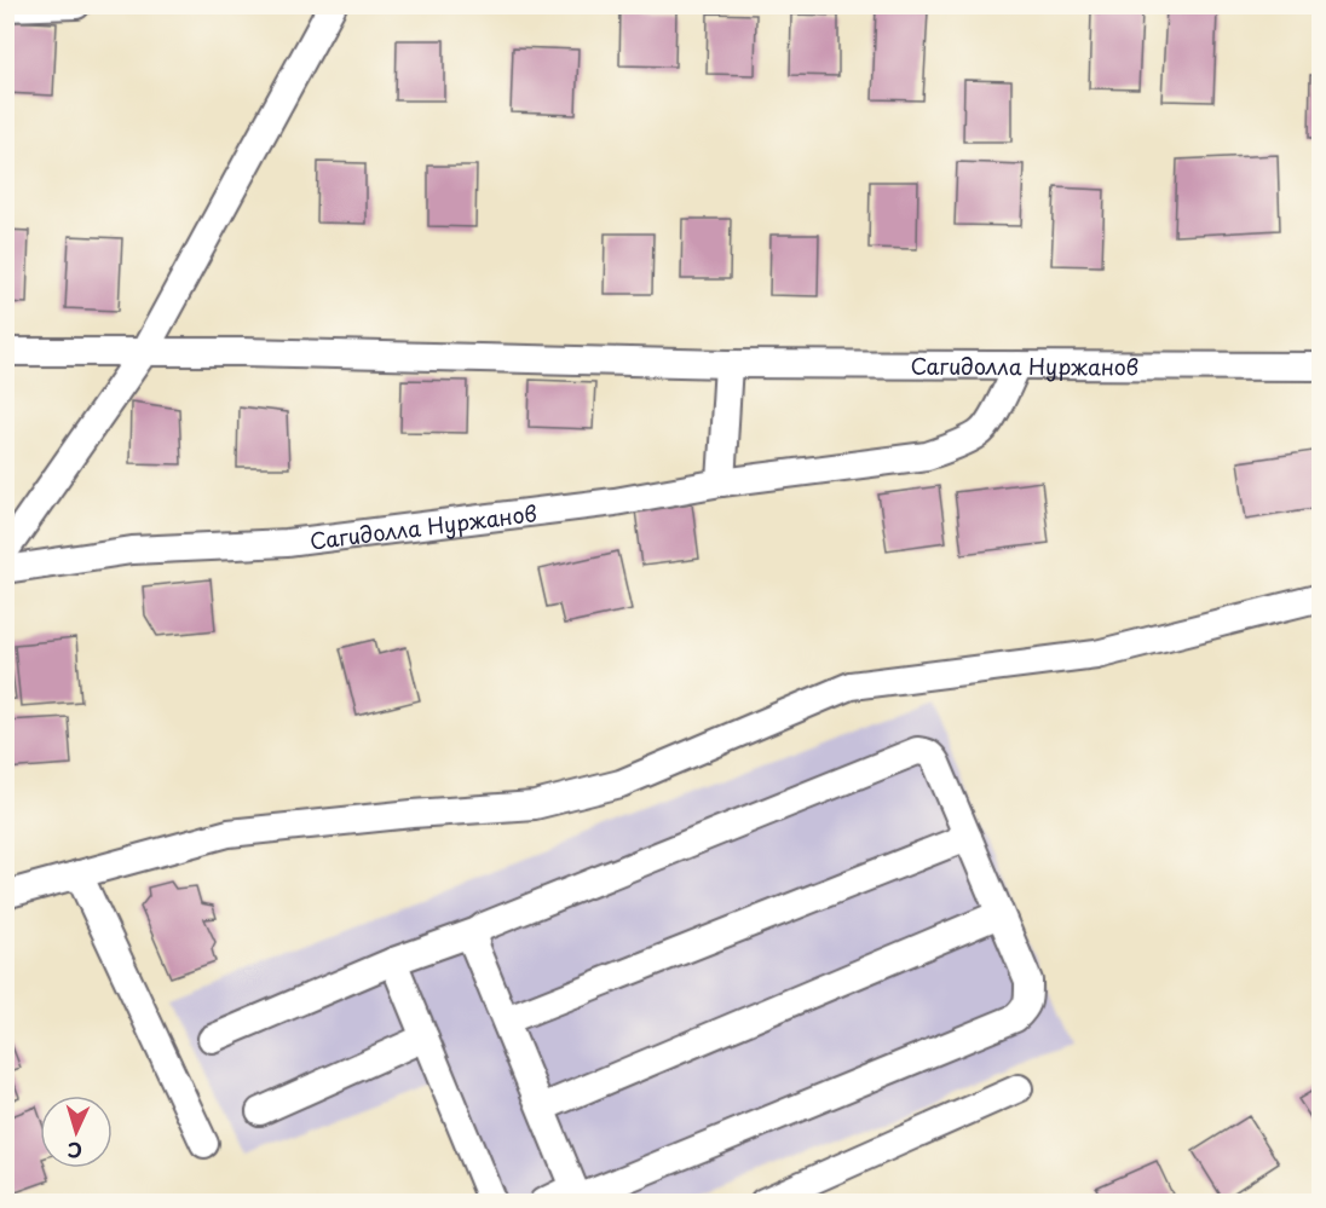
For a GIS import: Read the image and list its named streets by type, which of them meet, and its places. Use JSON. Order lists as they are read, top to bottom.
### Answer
{
  "streets": {
    "street": ["Сагидолла Нуржанов"]
  },
  "north": "bottom"
}
